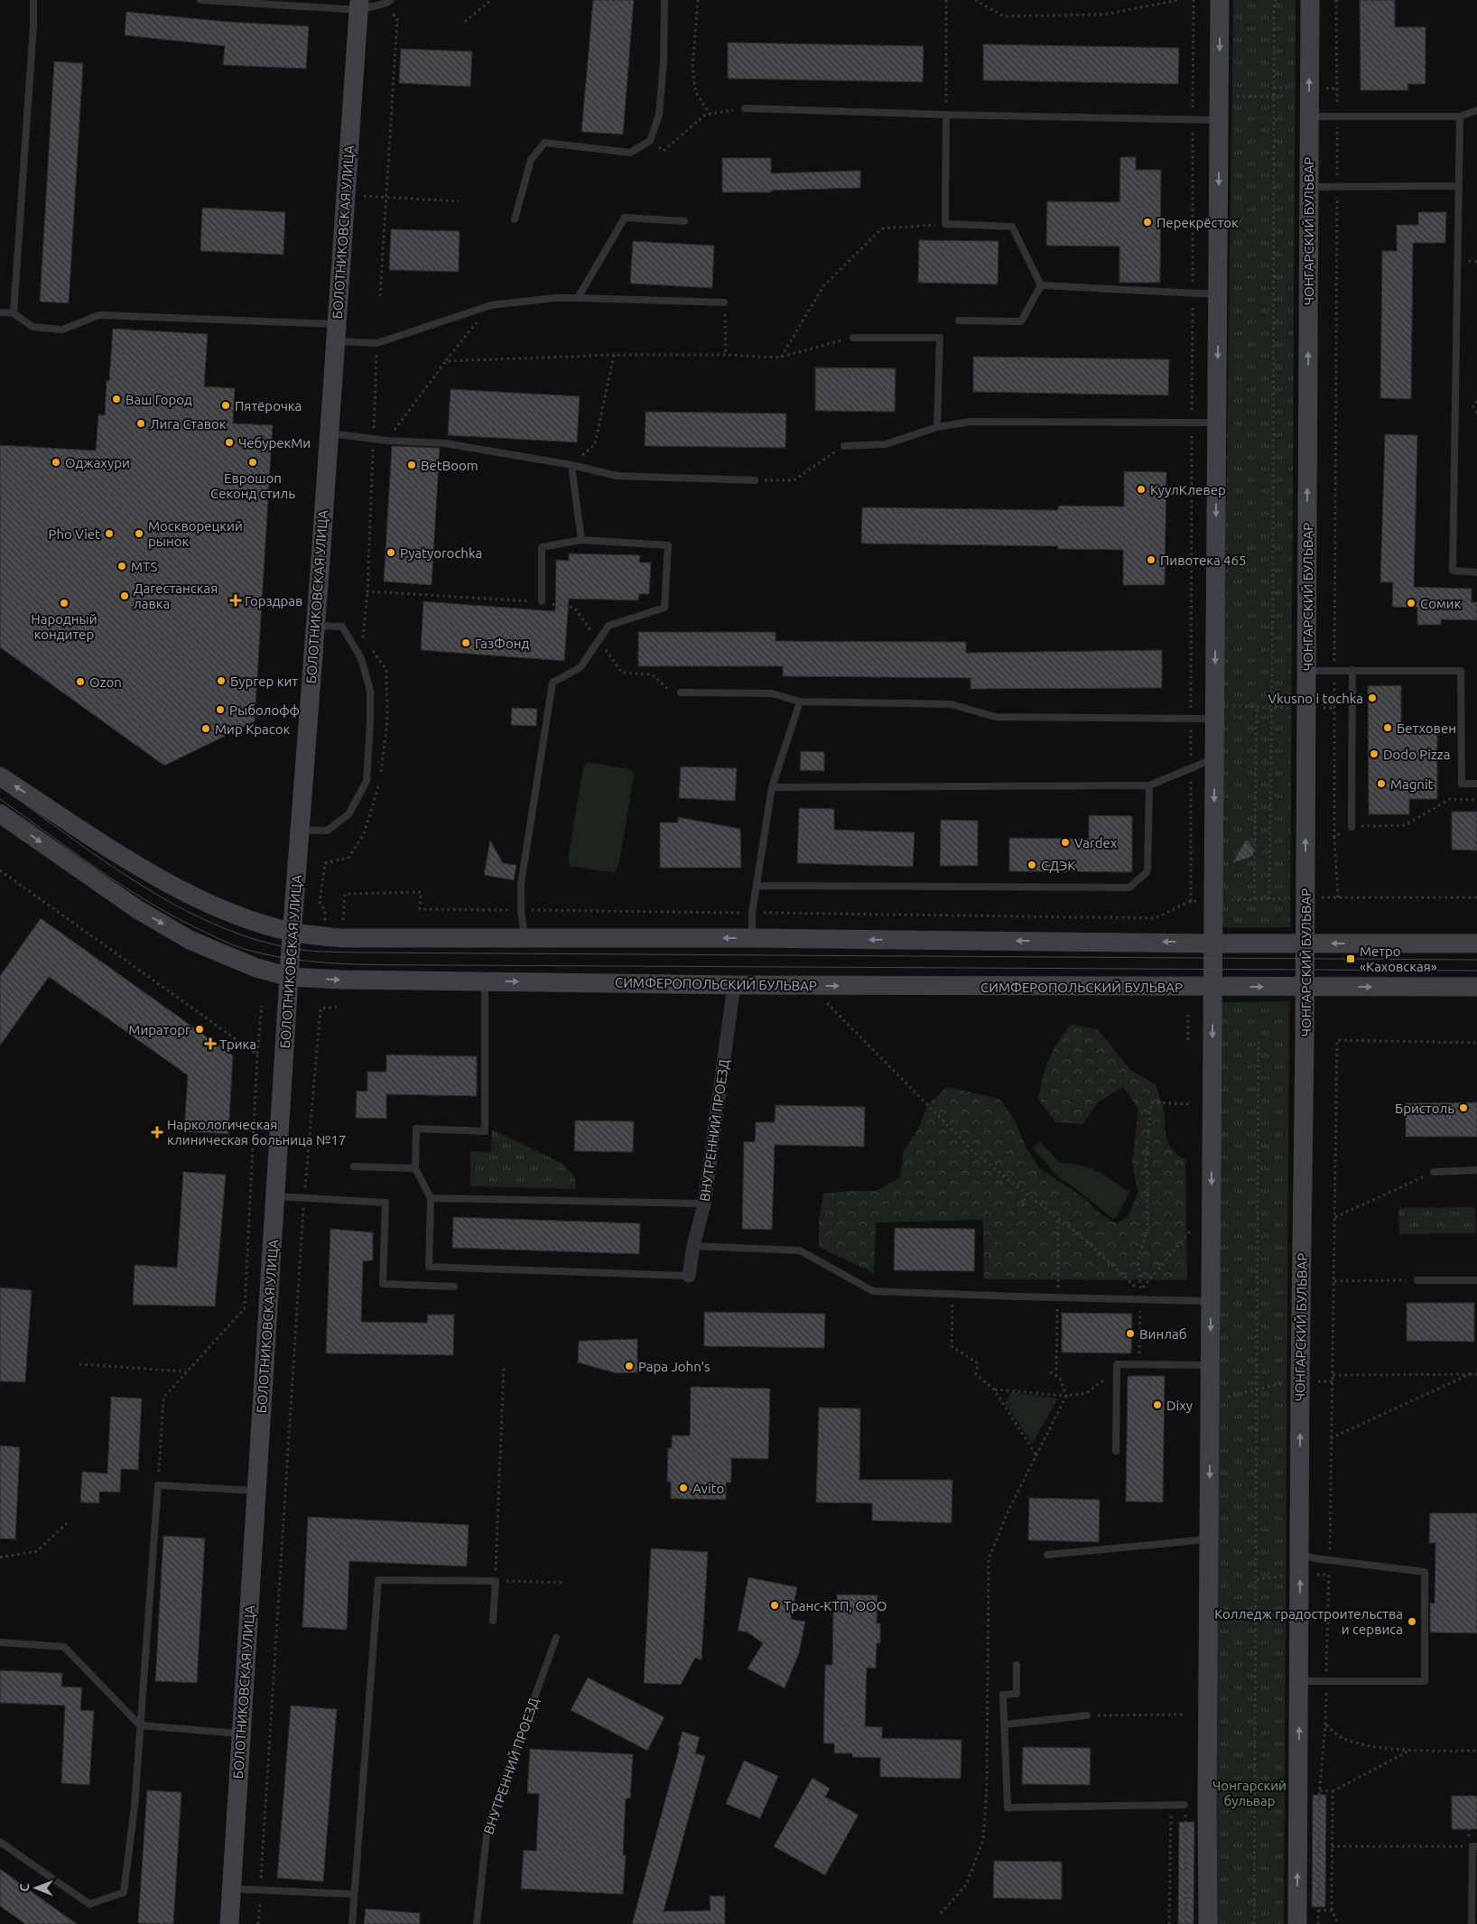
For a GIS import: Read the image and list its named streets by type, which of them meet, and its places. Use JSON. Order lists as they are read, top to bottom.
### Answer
{
  "streets": {
    "main road": ["ЧОНГАРСКИЙ БУЛЬВАР", "БОЛОТНИКОВСКАЯ УЛИЦА", "СИМФЕРОПОЛЬСКИЙ БУЛЬВАР"],
    "street": ["ВНУТРЕННИЙ ПРОЕЗД"]
  },
  "crossings": [
    ["ЧОНГАРСКИЙ БУЛЬВАР", "СИМФЕРОПОЛЬСКИЙ БУЛЬВАР"],
    ["БОЛОТНИКОВСКАЯ УЛИЦА", "СИМФЕРОПОЛЬСКИЙ БУЛЬВАР"],
    ["СИМФЕРОПОЛЬСКИЙ БУЛЬВАР", "ВНУТРЕННИЙ ПРОЕЗД"]
  ],
  "parks": ["Чонгарский бульвар"],
  "places": {
    "other": [
      "Перекрёсток",
      "Ваш Город",
      "Пятёрочка",
      "Лига Ставок",
      "ЧебурекМи",
      "Оджахури",
      "Еврошоп Секонд стиль",
      "BetBoom",
      "КуулКлевер",
      "Pho Viet",
      "Москворецкий рынок",
      "Pyatyorochka",
      "Пивотека 465",
      "MTS",
      "Дагестанская лавка",
      "Народный кондитер",
      "Сомик",
      "ГазФонд",
      "Бургер кит",
      "Ozon",
      "Vkusno i tochka",
      "Рыболофф",
      "Бетховен",
      "Мир Красок",
      "Dodo Pizza",
      "Magnit",
      "Vardex",
      "СДЭК",
      "Мираторг",
      "Бристоль",
      "Винлаб",
      "Papa John's",
      "Dixy",
      "Avito",
      "Транс-КТП, ООО",
      "Колледж градостроительства и сервиса"
    ],
    "health": ["Горздрав", "Трика", "Наркологическая клиническая больница №17"],
    "transit": ["Метро «Каховская»"]
  },
  "north": "left"
}
